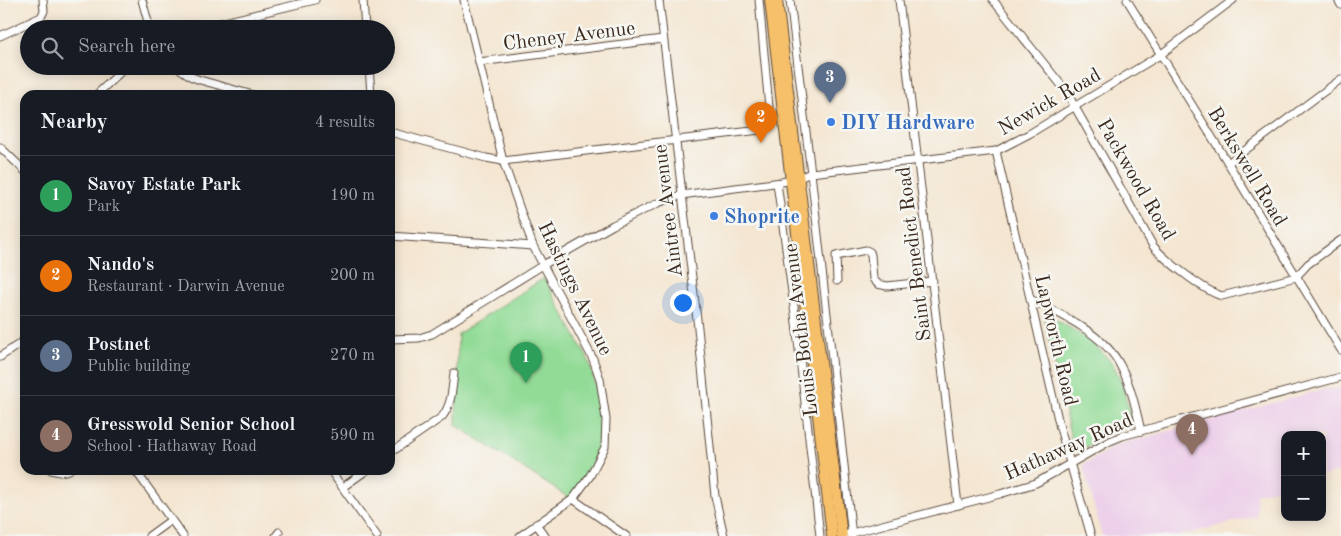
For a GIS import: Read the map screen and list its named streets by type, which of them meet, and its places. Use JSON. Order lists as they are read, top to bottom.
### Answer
{
  "streets": {
    "main road": ["Louis Botha Avenue"],
    "street": [
      "Cheney Avenue",
      "Newick Road",
      "Berkswell Road",
      "Packwood Road",
      "Aintree Avenue",
      "Saint Benedict Road",
      "Hastings Avenue",
      "Lapworth Road",
      "Hathaway Road"
    ]
  },
  "crossings": [
    ["Cheney Avenue", "Aintree Avenue"],
    ["Cheney Avenue", "Hastings Avenue"],
    ["Newick Road", "Berkswell Road"],
    ["Newick Road", "Packwood Road"],
    ["Newick Road", "Aintree Avenue"],
    ["Newick Road", "Saint Benedict Road"],
    ["Newick Road", "Hastings Avenue"],
    ["Newick Road", "Louis Botha Avenue"],
    ["Newick Road", "Lapworth Road"],
    ["Berkswell Road", "Packwood Road"],
    ["Saint Benedict Road", "Hathaway Road"],
    ["Louis Botha Avenue", "Hathaway Road"],
    ["Lapworth Road", "Hathaway Road"]
  ],
  "places": ["DIY Hardware", "Shoprite"],
  "page": {
    "search": "Search here",
    "pins": [
      "3",
      "2",
      "1",
      "4"
    ],
    "heading": ["Nearby", "4 results"],
    "list": [
      {
        "mark": "1",
        "name": "Savoy Estate Park",
        "note": "Park",
        "value": "190 m"
      },
      {
        "mark": "2",
        "name": "Nando's",
        "note": "Restaurant · Darwin Avenue",
        "value": "200 m"
      },
      {
        "mark": "3",
        "name": "Postnet",
        "note": "Public building",
        "value": "270 m"
      },
      {
        "mark": "4",
        "name": "Gresswold Senior School",
        "note": "School · Hathaway Road",
        "value": "590 m"
      }
    ],
    "map_buttons": ["+", "−"]
  }
}
